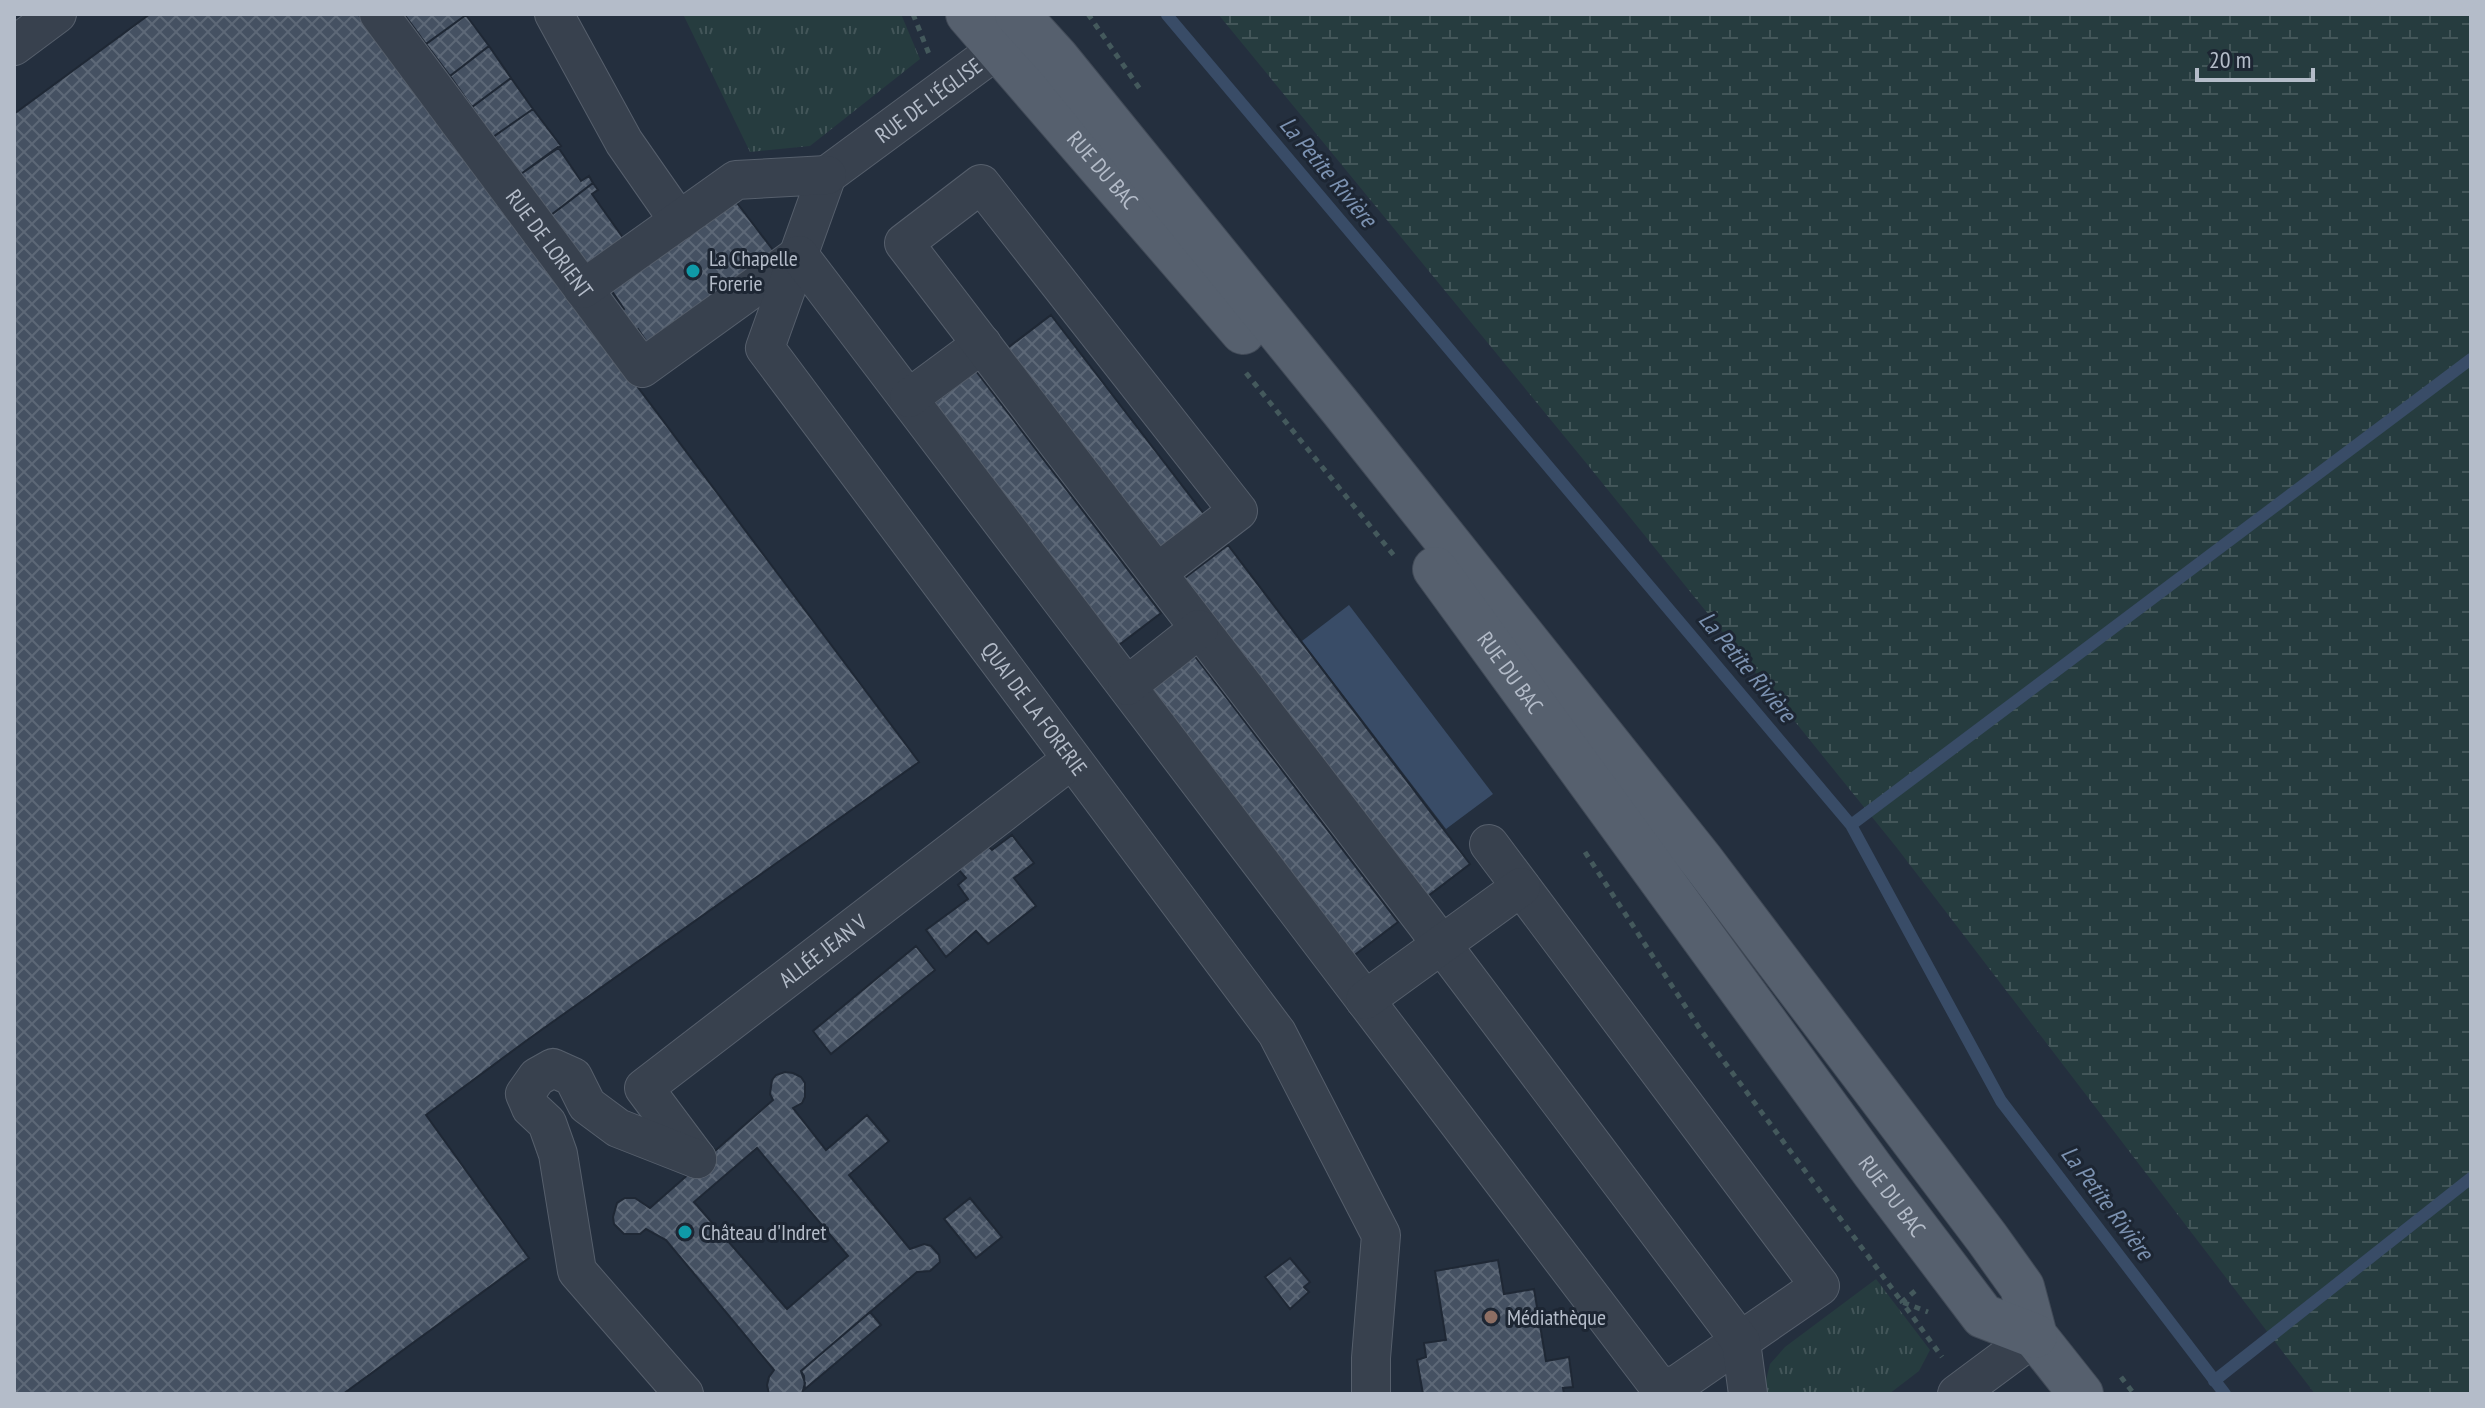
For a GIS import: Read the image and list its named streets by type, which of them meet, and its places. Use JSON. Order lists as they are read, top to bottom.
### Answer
{
  "streets": {
    "main road": ["RUE DU BAC"],
    "street": [
      "RUE DE L'ÉGLISE",
      "RUE DE LORIENT",
      "QUAI DE LA FORERIE",
      "ALLÉE JEAN V"
    ]
  },
  "crossings": [
    ["RUE DE L'ÉGLISE", "RUE DU BAC"],
    ["RUE DE L'ÉGLISE", "RUE DE LORIENT"],
    ["RUE DE L'ÉGLISE", "QUAI DE LA FORERIE"],
    ["RUE DE LORIENT", "QUAI DE LA FORERIE"],
    ["QUAI DE LA FORERIE", "ALLÉE JEAN V"]
  ],
  "water": ["La Petite Rivière"],
  "places": ["La Chapelle Forerie", "Château d'Indret", "Médiathèque"],
  "scale_bar": "20 m"
}
